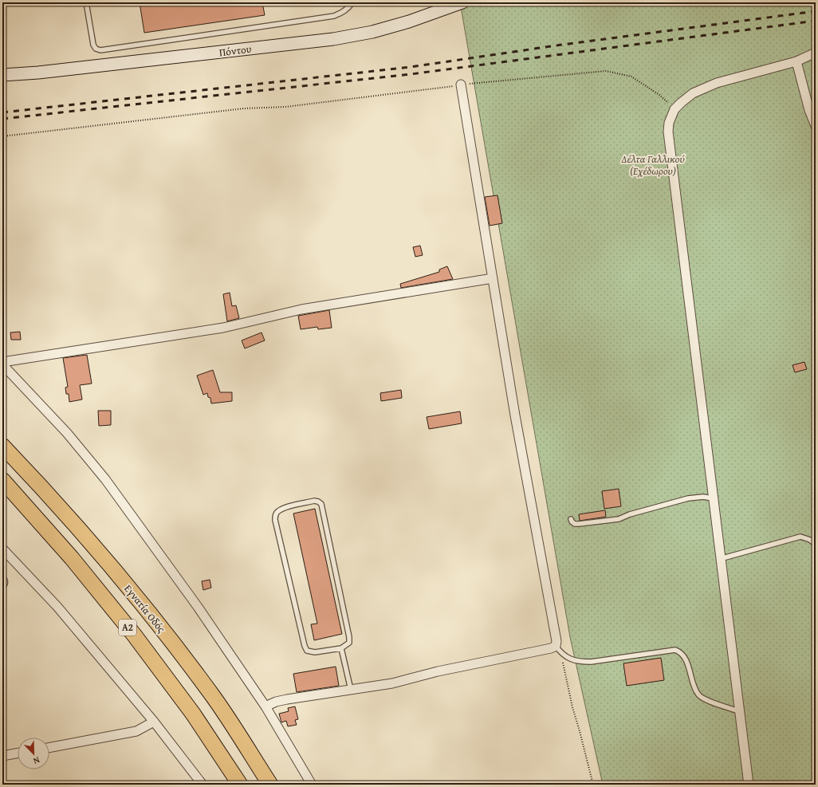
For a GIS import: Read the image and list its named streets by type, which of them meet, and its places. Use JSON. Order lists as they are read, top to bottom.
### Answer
{
  "streets": {
    "highway": ["Εγνατία Οδός", "Α2"],
    "street": ["Πόντου"]
  },
  "parks": ["Δέλτα Γαλλικού (Εχέδωρου)"],
  "north": "bottom right"
}
